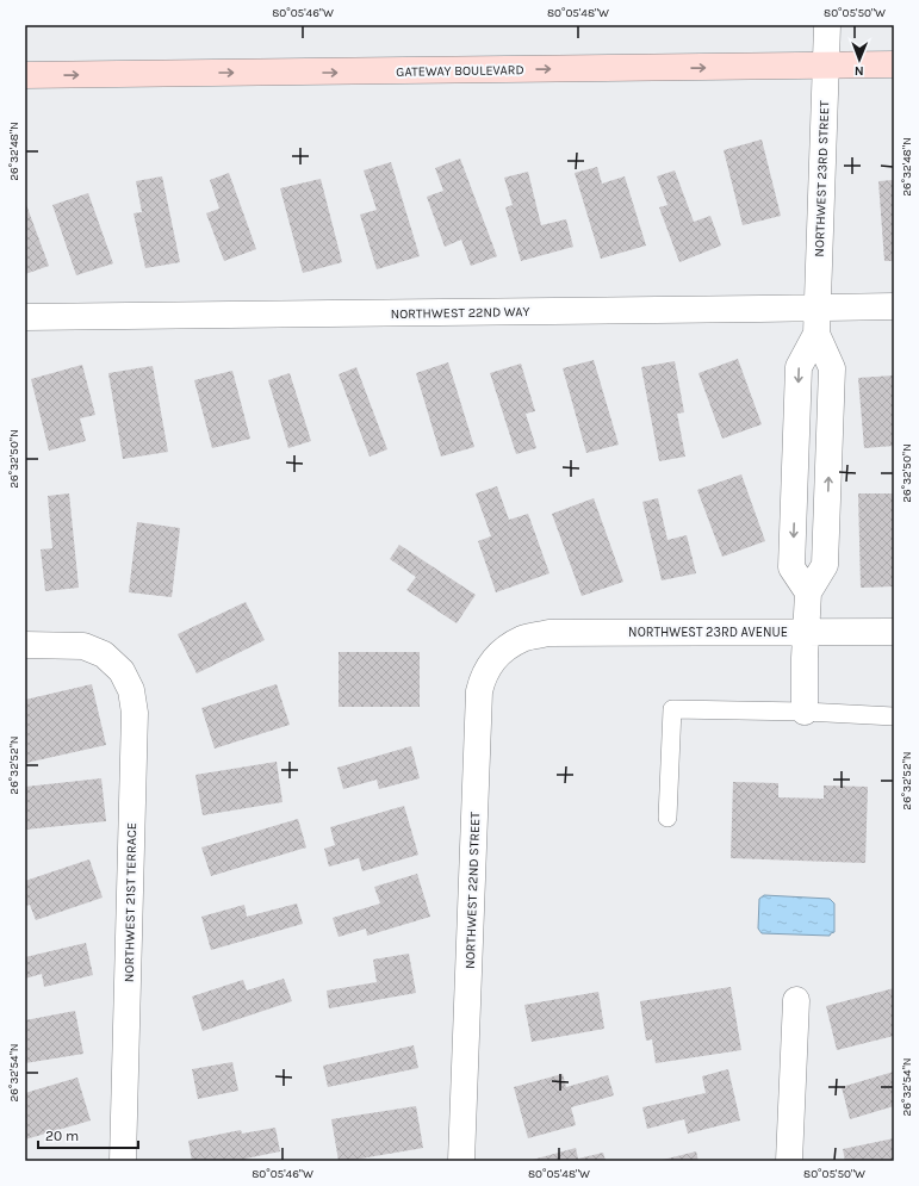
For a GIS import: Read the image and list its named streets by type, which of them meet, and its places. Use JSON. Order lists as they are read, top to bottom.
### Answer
{
  "streets": {
    "main road": ["GATEWAY BOULEVARD"],
    "street": [
      "NORTHWEST 23RD STREET",
      "NORTHWEST 22ND WAY",
      "NORTHWEST 23RD AVENUE",
      "NORTHWEST 22ND STREET",
      "NORTHWEST 21ST TERRACE"
    ]
  },
  "crossings": [
    ["GATEWAY BOULEVARD", "NORTHWEST 23RD STREET"],
    ["NORTHWEST 23RD STREET", "NORTHWEST 22ND WAY"],
    ["NORTHWEST 23RD STREET", "NORTHWEST 23RD AVENUE"],
    ["NORTHWEST 23RD AVENUE", "NORTHWEST 22ND STREET"]
  ],
  "one_way": ["GATEWAY BOULEVARD"],
  "scale_bar": "20 m",
  "north": "bottom",
  "coordinates": [
    "80°05'46\"W",
    "80°05'48\"W",
    "80°05'50\"W",
    "26°32'48\"N",
    "26°32'50\"N",
    "26°32'52\"N",
    "26°32'54\"N"
  ]
}
